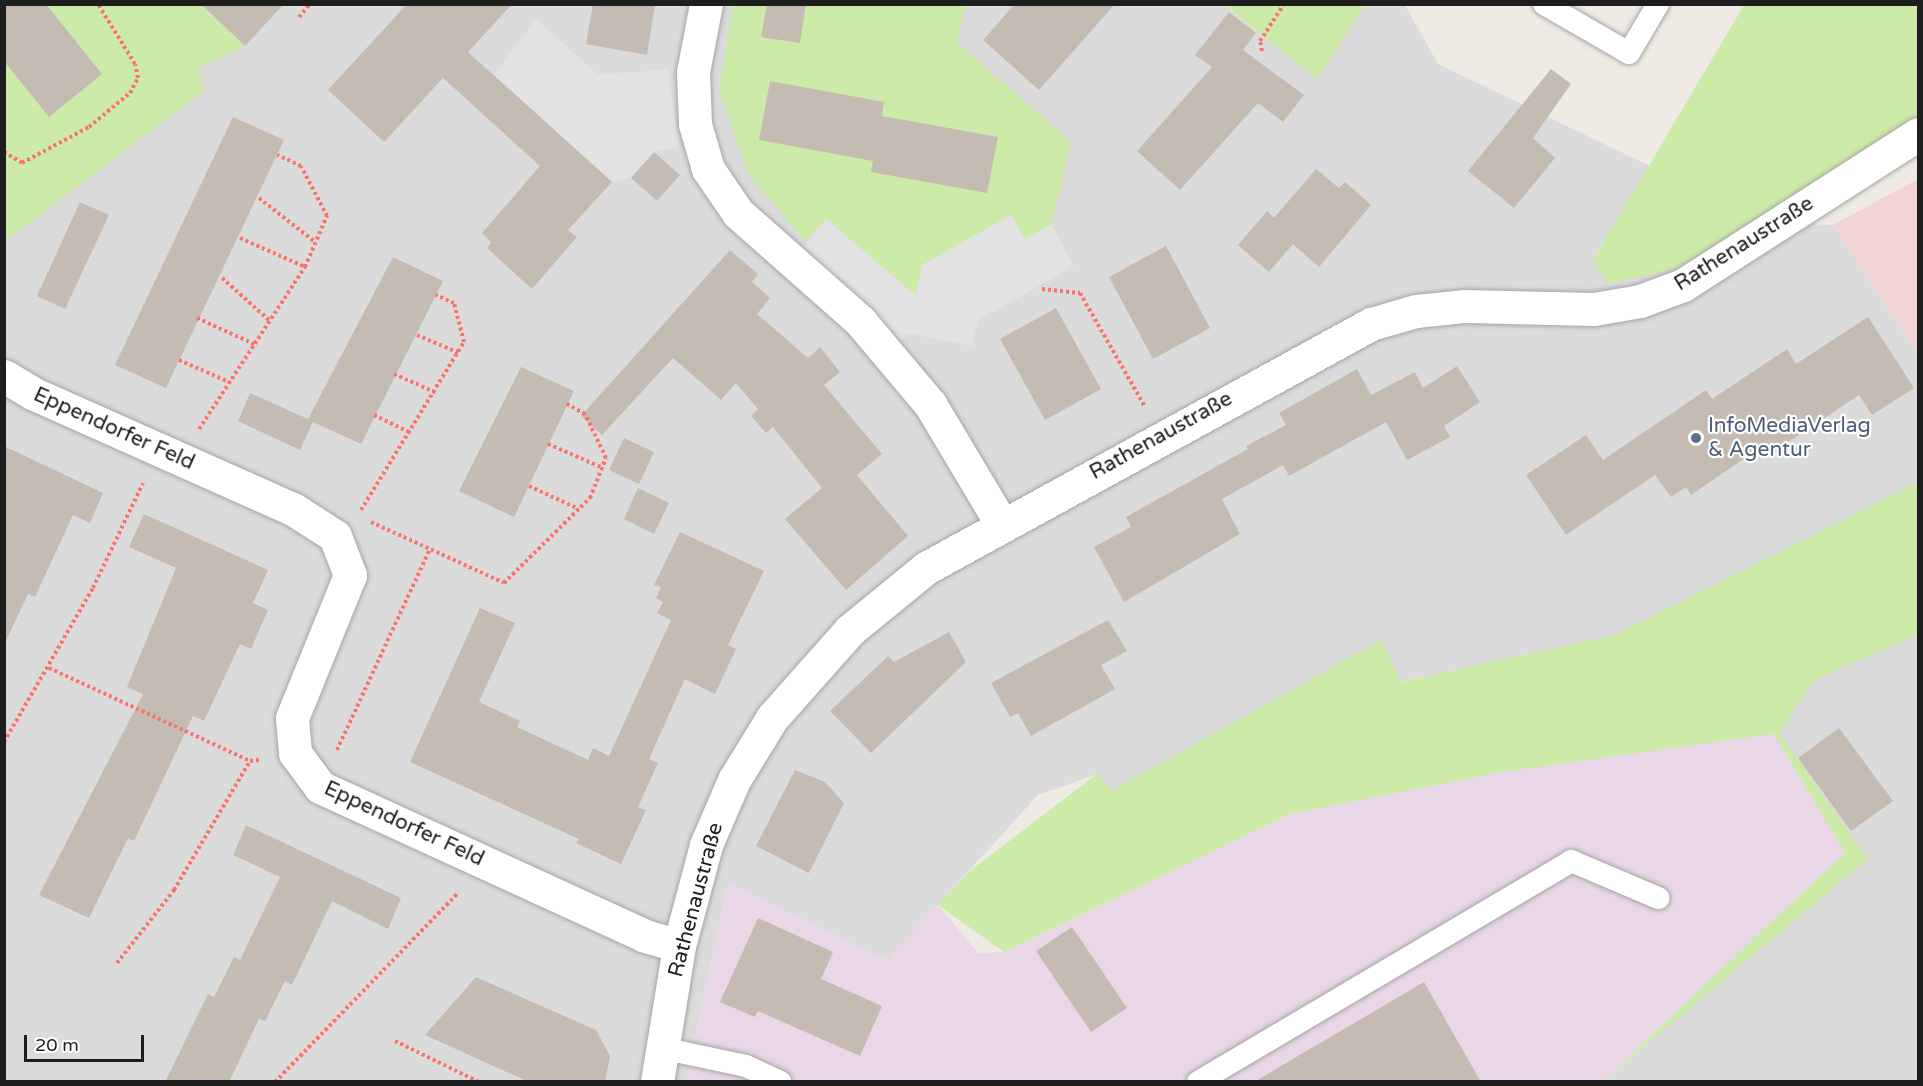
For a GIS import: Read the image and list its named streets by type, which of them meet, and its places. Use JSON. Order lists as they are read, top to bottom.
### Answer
{
  "streets": {
    "street": ["Rathenaustraße", "Eppendorfer Feld"]
  },
  "crossings": [
    ["Rathenaustraße", "Eppendorfer Feld"]
  ],
  "places": ["InfoMediaVerlag & Agentur"],
  "scale_bar": "20 m"
}
